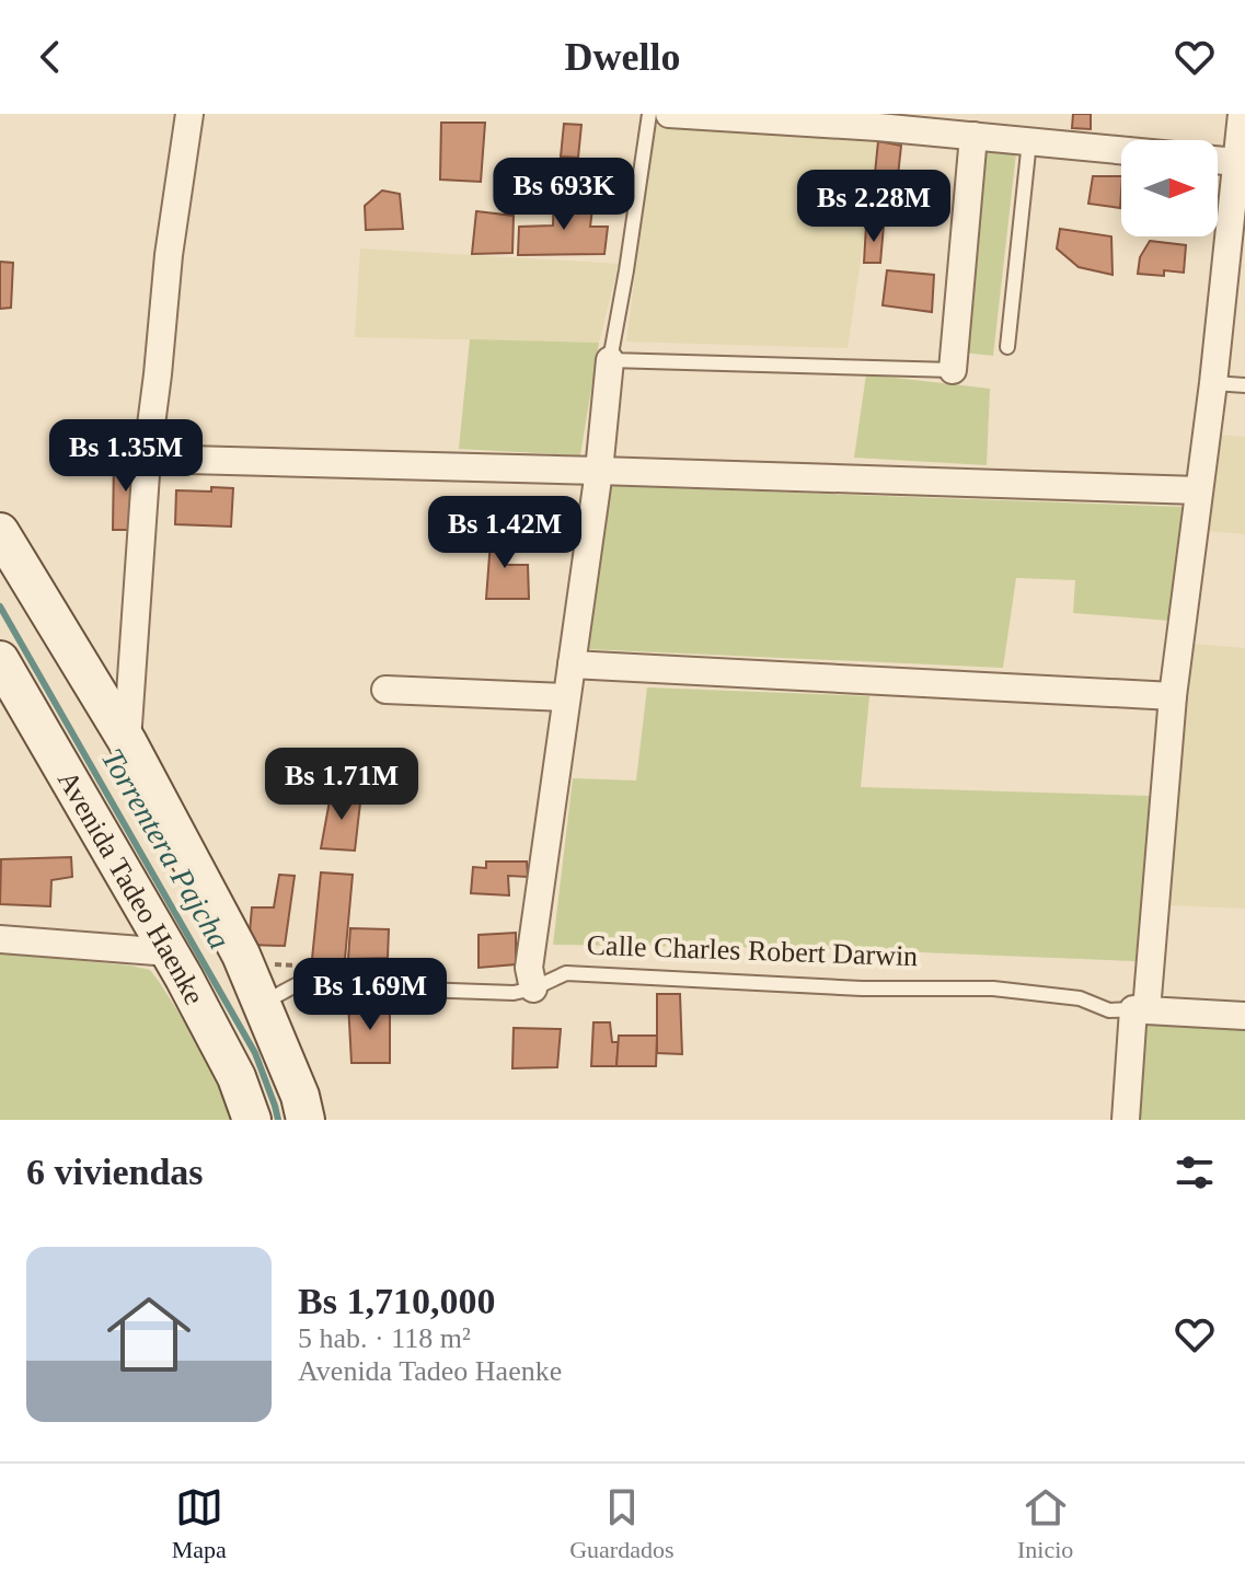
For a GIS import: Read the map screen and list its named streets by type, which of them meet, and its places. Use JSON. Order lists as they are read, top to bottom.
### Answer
{
  "streets": {
    "main road": ["Avenida Tadeo Haenke"],
    "street": ["Calle Charles Robert Darwin"]
  },
  "crossings": [
    ["Avenida Tadeo Haenke", "Calle Charles Robert Darwin"]
  ],
  "water": ["Torrentera Pajcha"],
  "north": "right",
  "page": {
    "header": "Dwello",
    "price": [
      "Bs 693K",
      "Bs 2.28M",
      "Bs 1.35M",
      "Bs 1.42M",
      "Bs 1.71M",
      "Bs 1.69M"
    ],
    "heading": "6 viviendas",
    "list": [
      {
        "name": "Bs 1,710,000",
        "note": "5 hab. · 118 m² · Avenida Tadeo Haenke"
      }
    ],
    "tabs": ["Mapa", "Guardados", "Inicio"]
  }
}
